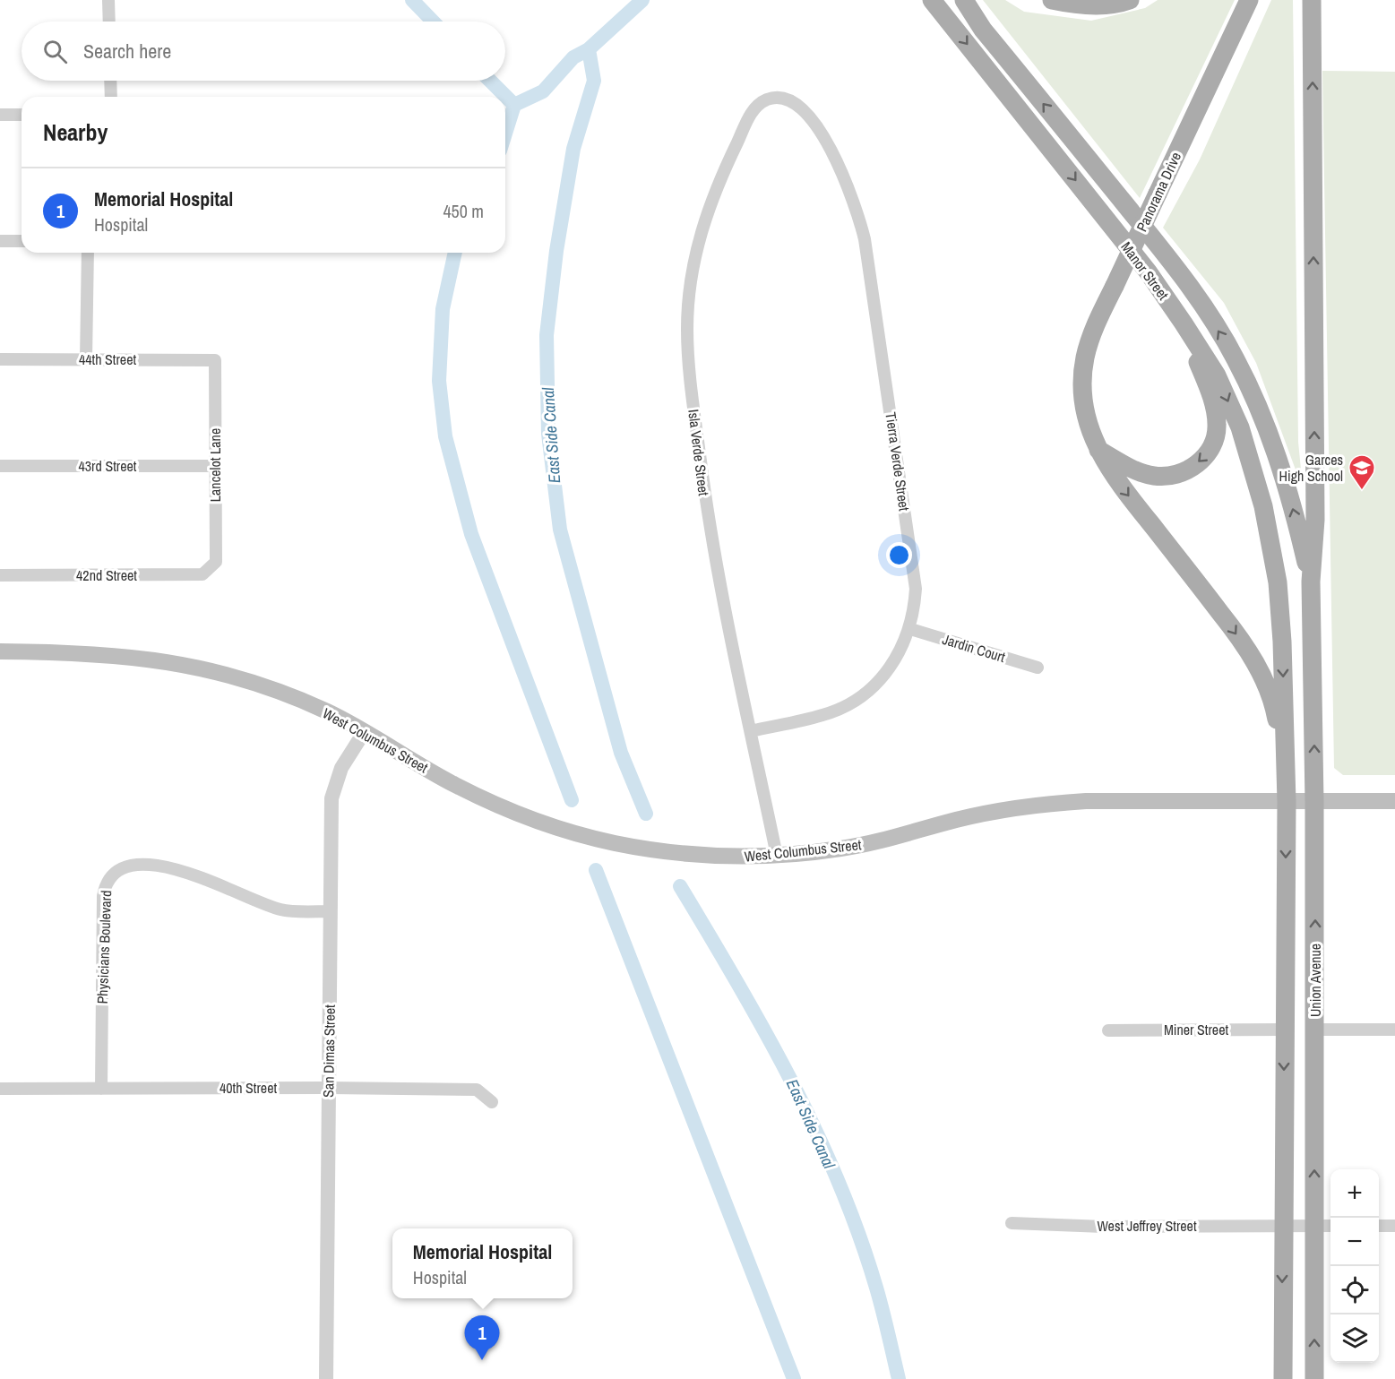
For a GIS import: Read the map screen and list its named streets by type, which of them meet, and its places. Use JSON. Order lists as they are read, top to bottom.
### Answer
{
  "streets": {
    "main road": [
      "Panorama Drive",
      "Manor Street",
      "West Columbus Street",
      "Union Avenue"
    ],
    "street": [
      "44th Street",
      "Isla Verde Street",
      "Tierra Verde Street",
      "Lancelot Lane",
      "43rd Street",
      "42nd Street",
      "Jardin Court",
      "Physicians Boulevard",
      "Miner Street",
      "San Dimas Street",
      "40th Street",
      "West Jeffrey Street"
    ]
  },
  "crossings": [
    ["Panorama Drive", "Union Avenue"],
    ["Manor Street", "Union Avenue"],
    ["44th Street", "Lancelot Lane"],
    ["Isla Verde Street", "Tierra Verde Street"],
    ["Isla Verde Street", "West Columbus Street"],
    ["Tierra Verde Street", "Jardin Court"],
    ["Lancelot Lane", "43rd Street"],
    ["Lancelot Lane", "42nd Street"],
    ["West Columbus Street", "Union Avenue"],
    ["West Columbus Street", "San Dimas Street"],
    ["Physicians Boulevard", "San Dimas Street"],
    ["Physicians Boulevard", "40th Street"],
    ["Union Avenue", "Miner Street"],
    ["Union Avenue", "West Jeffrey Street"],
    ["San Dimas Street", "40th Street"]
  ],
  "one_way": ["Panorama Drive"],
  "water": ["East Side Canal"],
  "places": {
    "school or university": ["Garces High School"]
  },
  "page": {
    "search": "Search here",
    "heading": "Nearby",
    "list": [
      {
        "mark": "1",
        "name": "Memorial Hospital",
        "note": "Hospital",
        "value": "450 m"
      }
    ],
    "map_buttons": ["+", "−"],
    "popup": ["Memorial Hospital", "Hospital"],
    "pins": "1"
  }
}
